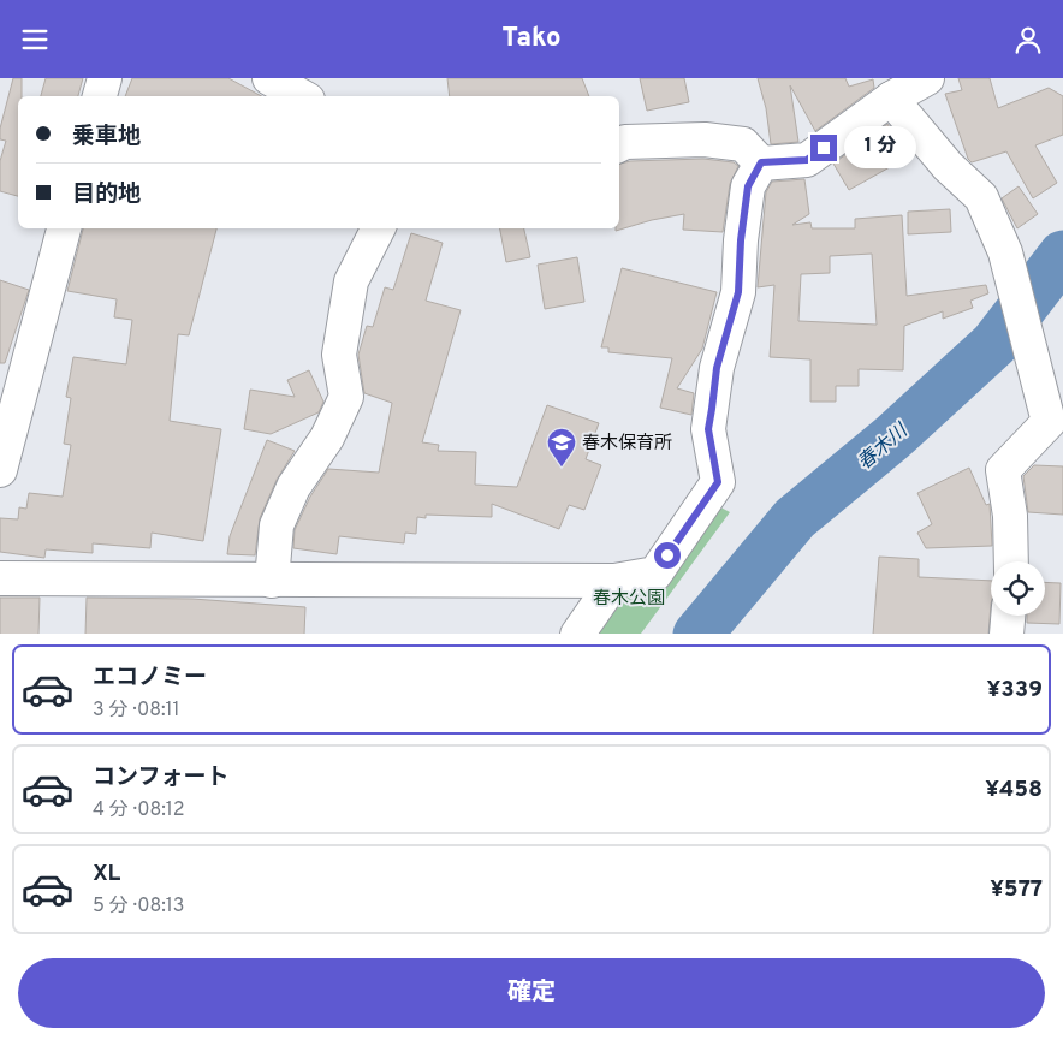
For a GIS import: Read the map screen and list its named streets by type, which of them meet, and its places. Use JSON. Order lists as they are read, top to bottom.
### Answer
{
  "water": ["春木川"],
  "parks": ["春木公園"],
  "places": {
    "school or university": ["春木保育所"]
  },
  "page": {
    "header": "Tako",
    "banner": ["乗車地", "目的地"],
    "bubble": "1 分",
    "list": [
      {
        "name": "エコノミー",
        "note": "3 分 · 08:11",
        "value": "¥339"
      },
      {
        "name": "コンフォート",
        "note": "4 分 · 08:12",
        "value": "¥458"
      },
      {
        "name": "XL",
        "note": "5 分 · 08:13",
        "value": "¥577"
      }
    ],
    "buttons": "確定"
  }
}
